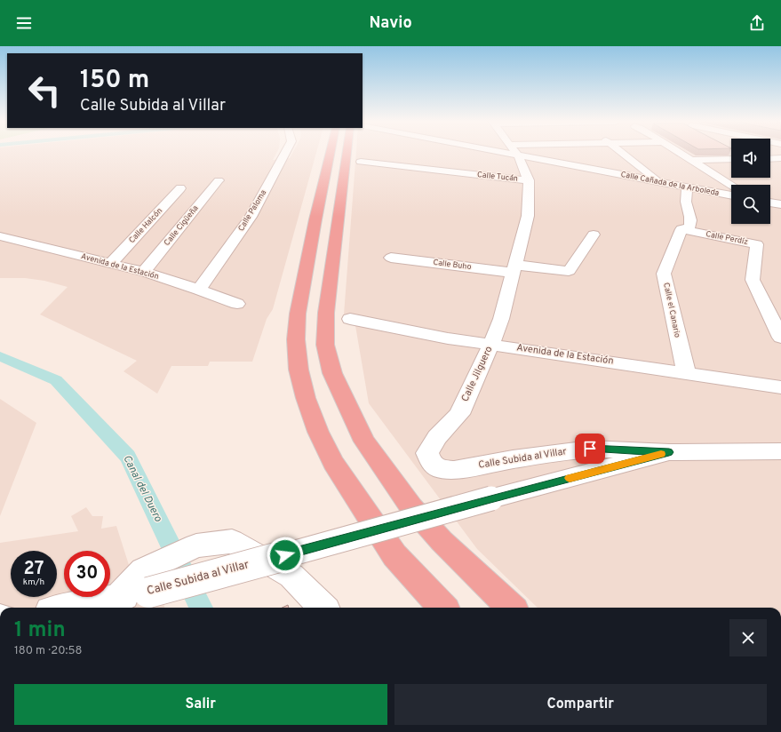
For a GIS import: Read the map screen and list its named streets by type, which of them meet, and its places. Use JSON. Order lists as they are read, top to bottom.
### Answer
{
  "streets": {
    "street": [
      "Calle Tucán",
      "Calle Cañada de la Arboleda",
      "Calle Paloma",
      "Calle Halcón",
      "Calle Cigüeña",
      "Calle Perdíz",
      "Calle Buho",
      "Avenida de la Estación",
      "Calle el Canario",
      "Calle Jilguero",
      "Calle Subida al Villar"
    ]
  },
  "crossings": [
    ["Calle Tucán", "Calle Jilguero"],
    ["Calle Cañada de la Arboleda", "Calle el Canario"],
    ["Calle Paloma", "Avenida de la Estación"],
    ["Calle Halcón", "Avenida de la Estación"],
    ["Calle Cigüeña", "Avenida de la Estación"],
    ["Calle Perdíz", "Calle el Canario"],
    ["Calle Buho", "Calle Jilguero"],
    ["Avenida de la Estación", "Calle el Canario"],
    ["Avenida de la Estación", "Calle Jilguero"],
    ["Calle Jilguero", "Calle Subida al Villar"]
  ],
  "water": ["Canal del Duero"],
  "page": {
    "header": "Navio",
    "turn": ["150 m", "Calle Subida al Villar"],
    "speed": "27 km/h",
    "limit": "30",
    "heading": ["1 min", "180 m · 20:58"],
    "buttons": ["Salir", "Compartir"]
  }
}
